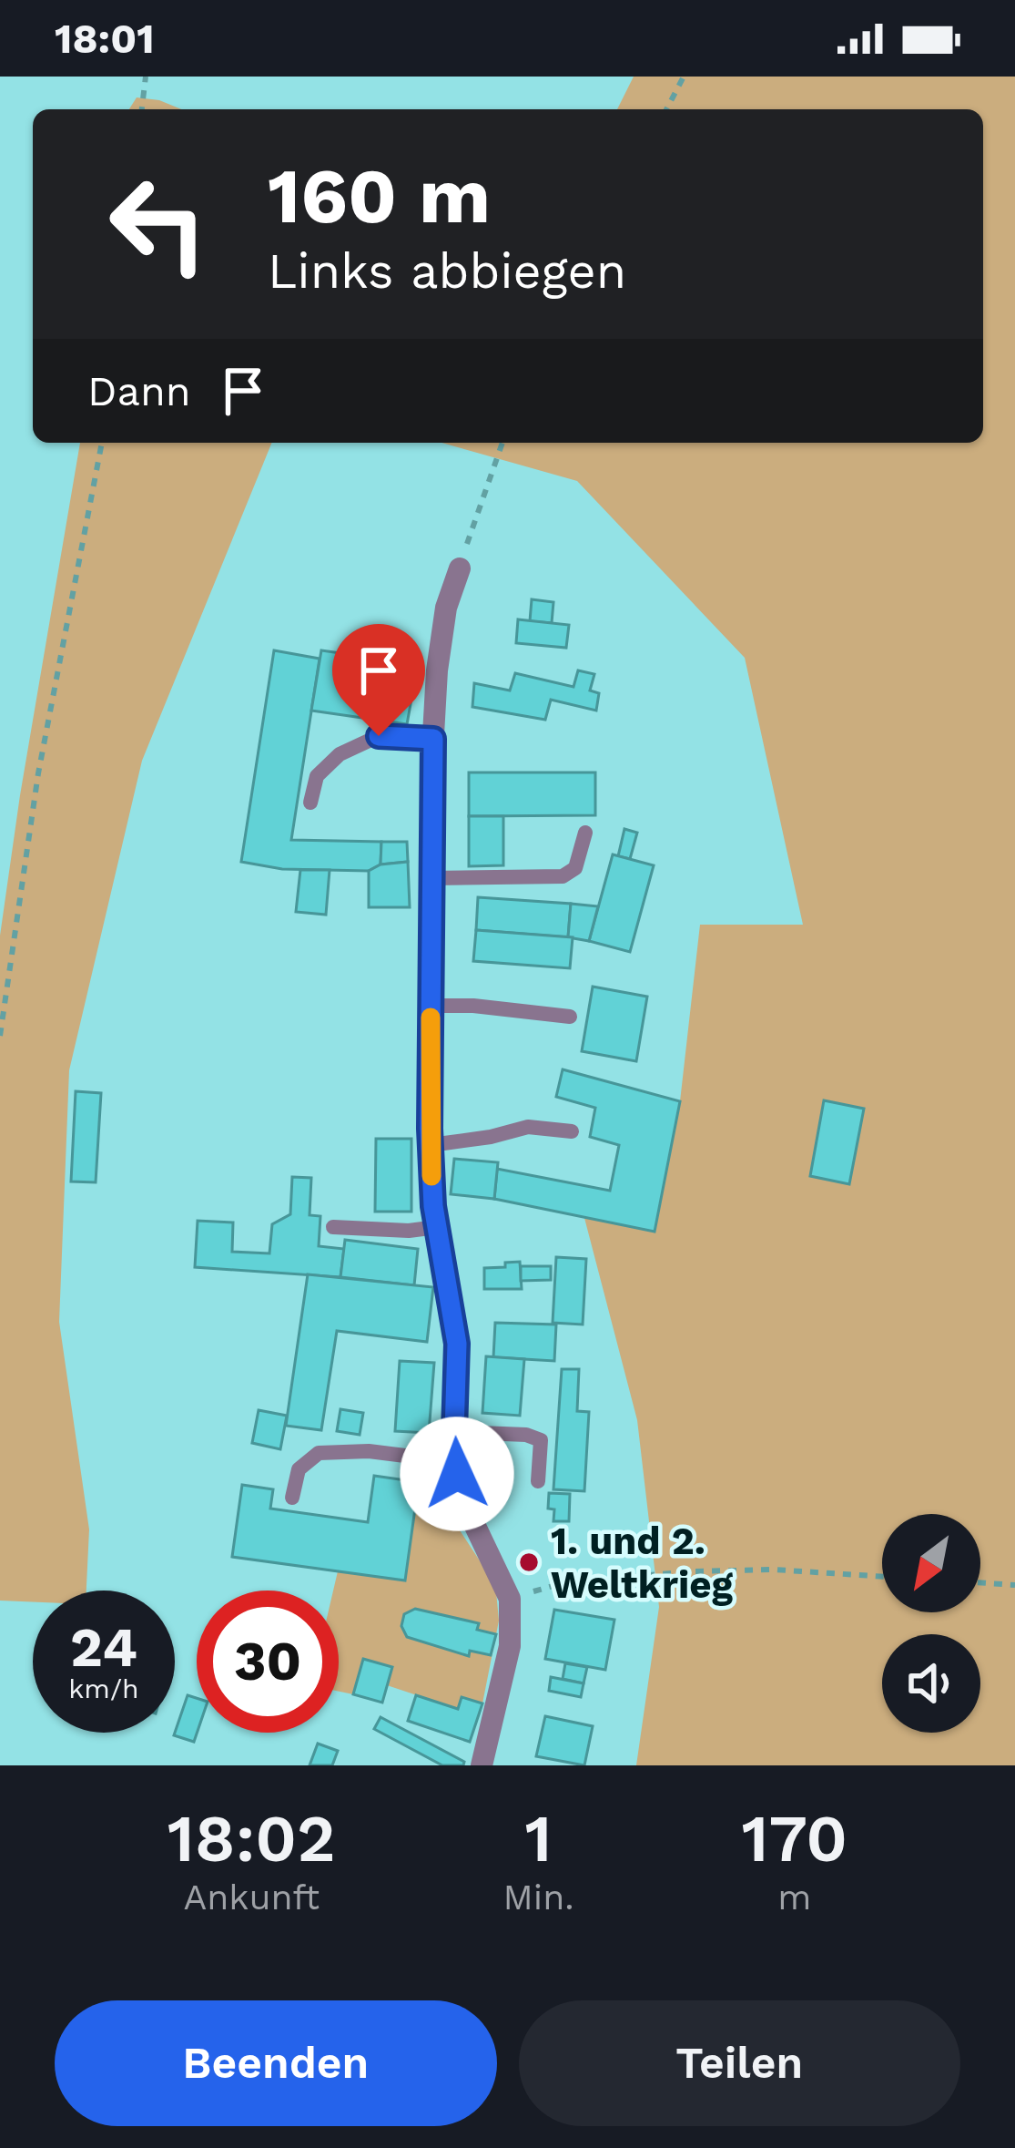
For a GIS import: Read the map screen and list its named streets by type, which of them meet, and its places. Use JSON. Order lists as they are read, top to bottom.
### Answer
{
  "places": ["1. und 2. Weltkrieg"],
  "north": "bottom left",
  "page": {
    "status": "18:01",
    "turn": ["160 m", "Links abbiegen"],
    "then": "Dann",
    "speed": "24 km/h",
    "limit": "30",
    "eta": [
      "18:02",
      "Ankunft",
      "1",
      "Min.",
      "170",
      "m"
    ],
    "buttons": ["Beenden", "Teilen"]
  }
}
